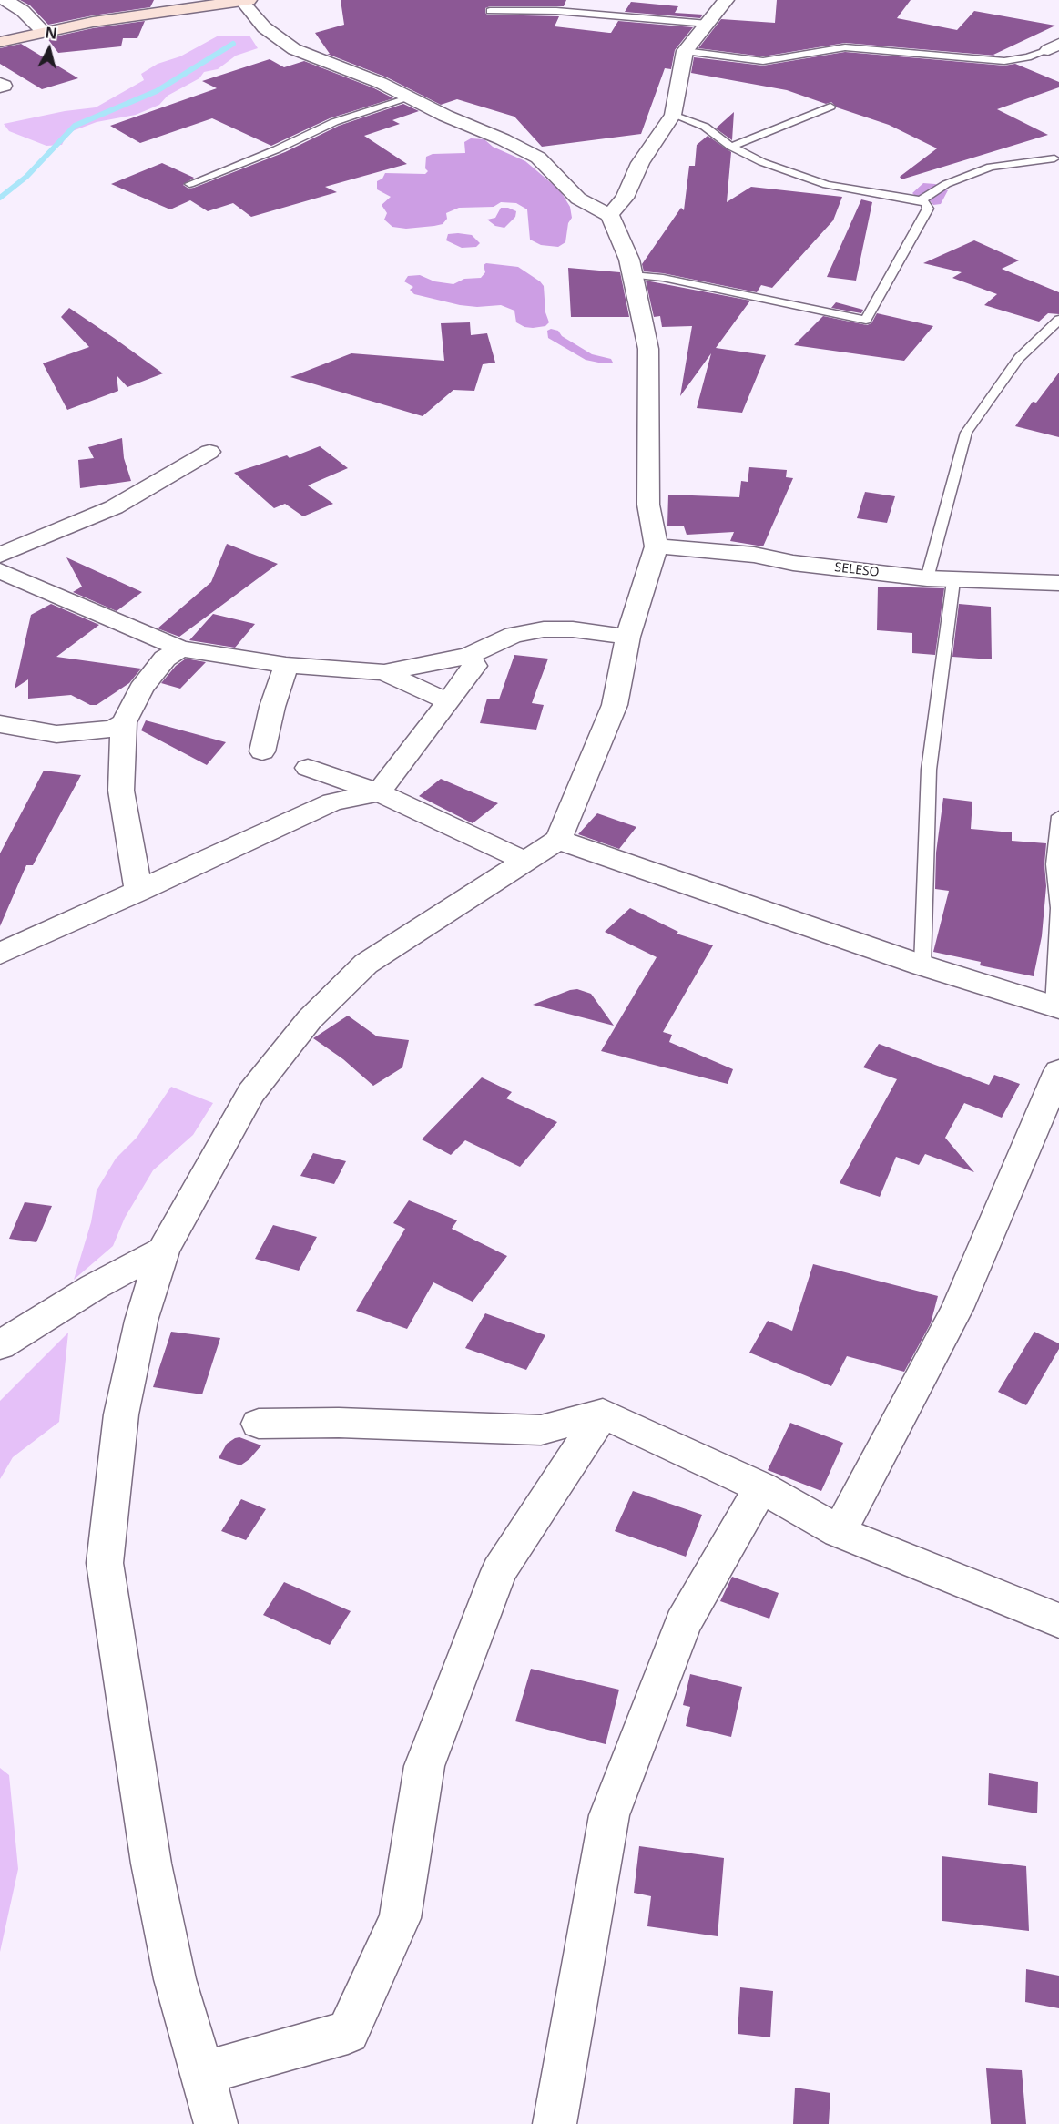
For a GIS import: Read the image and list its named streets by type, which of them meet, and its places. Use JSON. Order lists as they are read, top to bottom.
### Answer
{
  "streets": {
    "street": ["SELESO"]
  },
  "north": "top"
}
